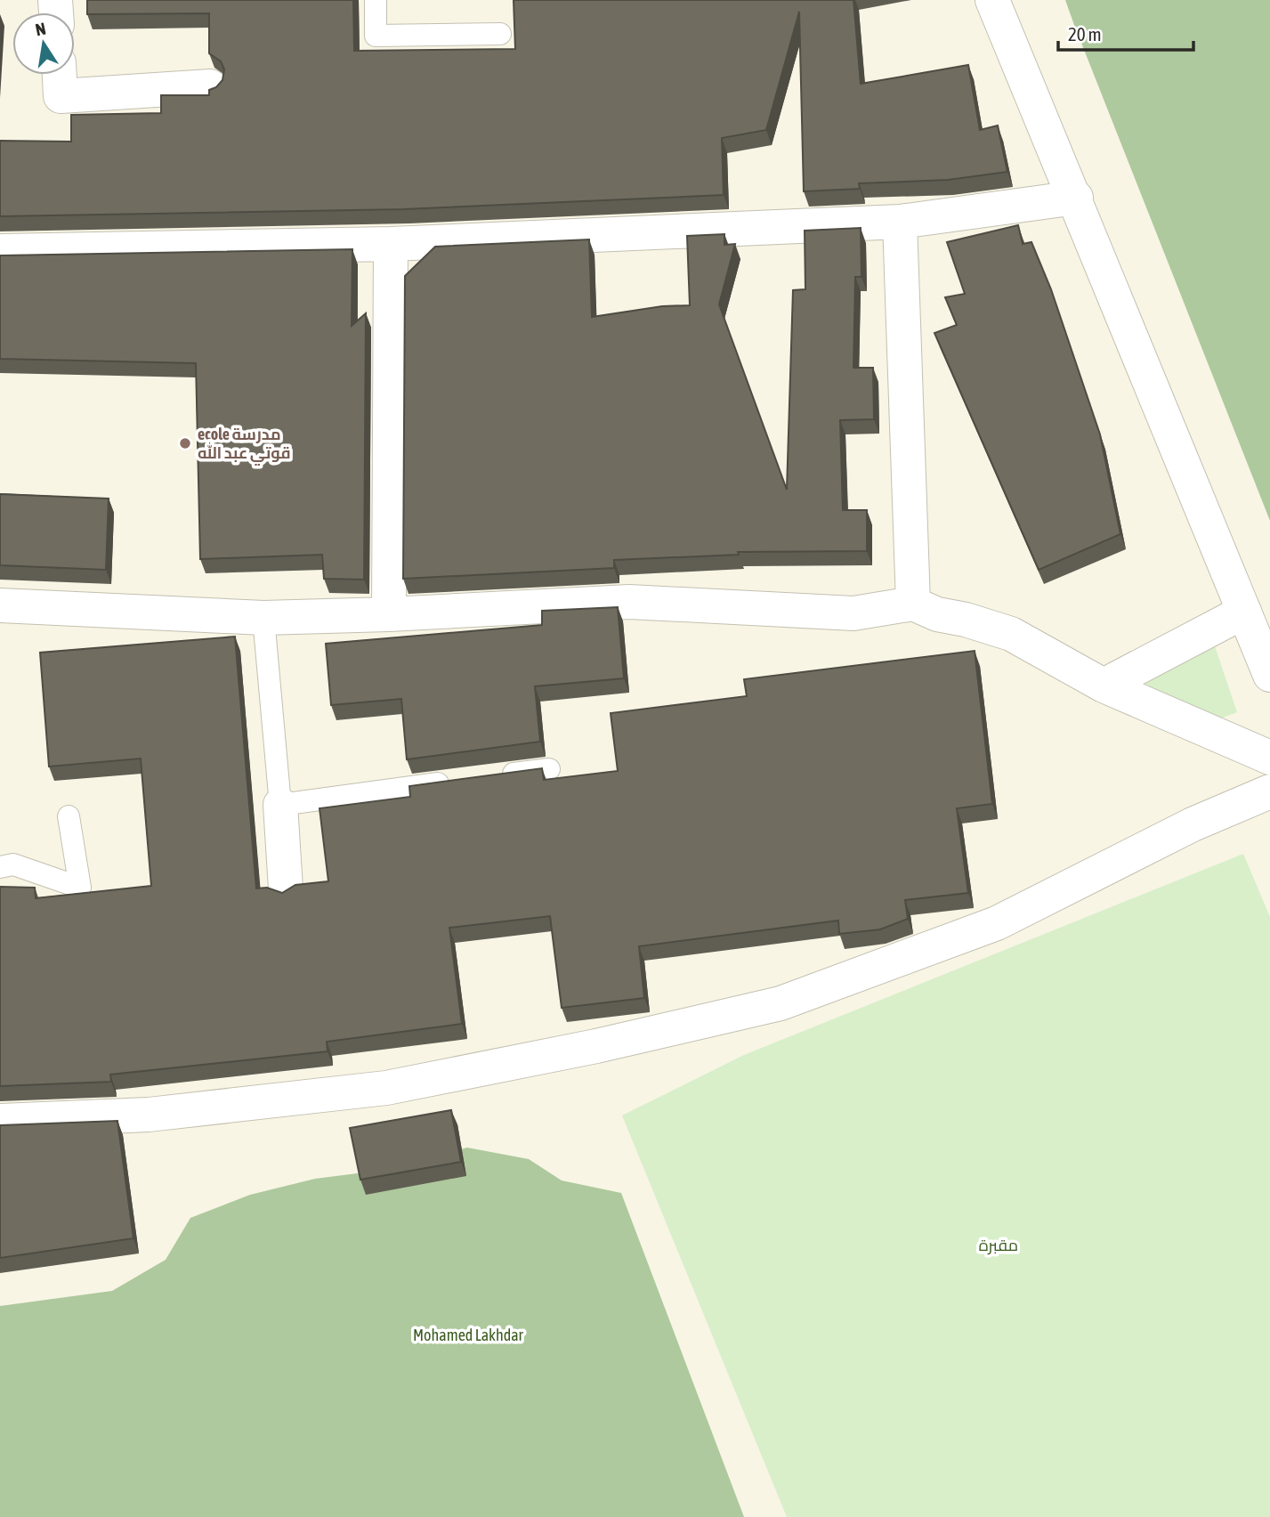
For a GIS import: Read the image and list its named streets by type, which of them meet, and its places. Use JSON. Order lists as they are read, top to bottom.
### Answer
{
  "parks": ["مقبرة", "Mohamed Lakhdar"],
  "places": ["ecole مدرسة قوتي عبد الله"],
  "scale_bar": "20 m",
  "north": "top"
}
